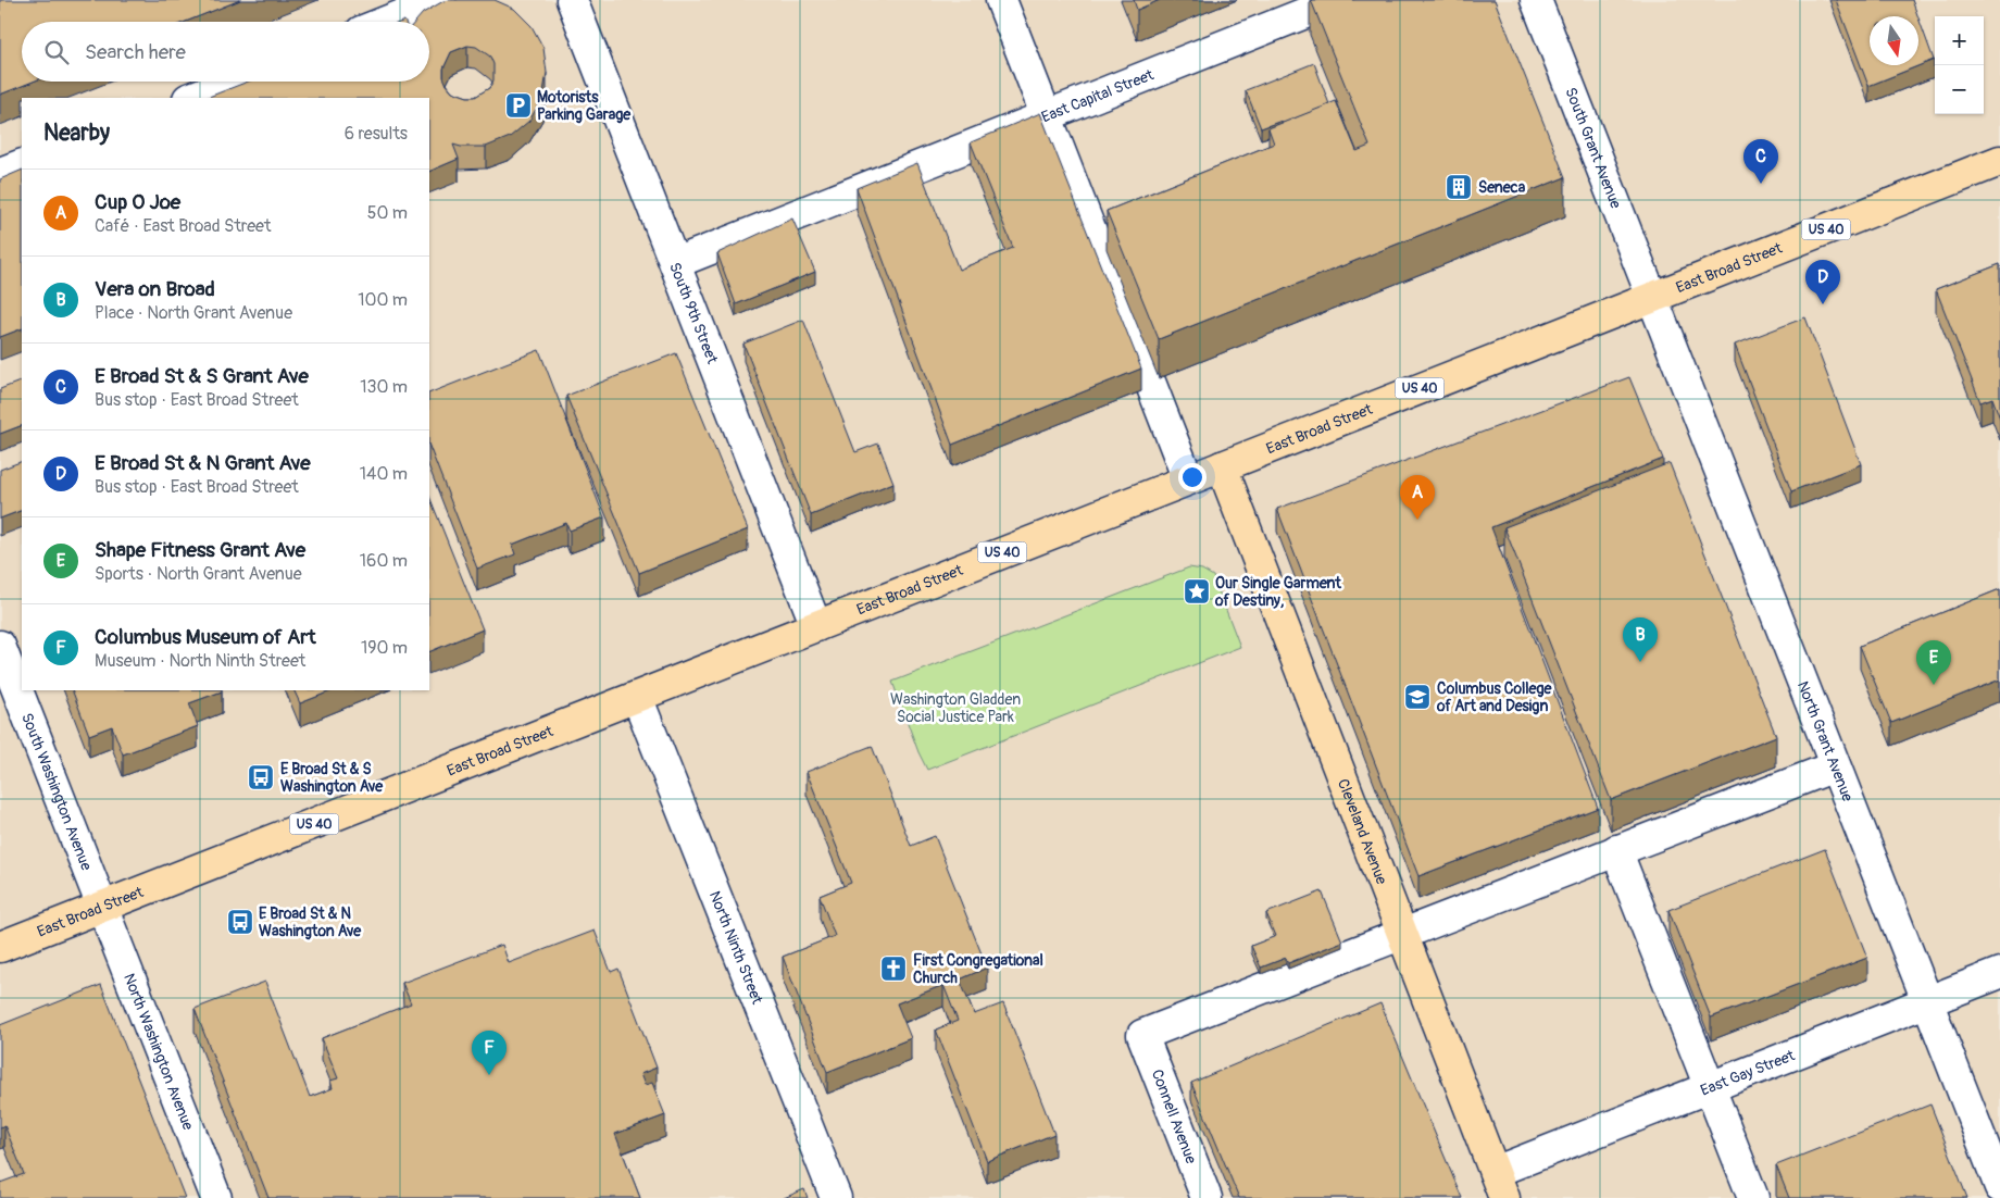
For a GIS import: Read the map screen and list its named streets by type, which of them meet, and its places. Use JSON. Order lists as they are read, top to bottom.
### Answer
{
  "streets": {
    "main road": ["US 40", "East Broad Street", "Cleveland Avenue"],
    "street": [
      "East Capital Street",
      "South Grant Avenue",
      "South 9th Street",
      "North Grant Avenue",
      "South Washington Avenue",
      "North Ninth Street",
      "North Washington Avenue",
      "East Gay Street",
      "Connell Avenue"
    ]
  },
  "crossings": [
    ["East Capital Street", "South 9th Street"],
    ["South Grant Avenue", "East Broad Street"],
    ["South Grant Avenue", "North Grant Avenue"],
    ["East Broad Street", "South 9th Street"],
    ["East Broad Street", "North Grant Avenue"],
    ["East Broad Street", "South Washington Avenue"],
    ["East Broad Street", "Cleveland Avenue"],
    ["East Broad Street", "North Ninth Street"],
    ["East Broad Street", "North Washington Avenue"],
    ["North Grant Avenue", "East Gay Street"],
    ["South Washington Avenue", "North Washington Avenue"],
    ["Cleveland Avenue", "East Gay Street"],
    ["Cleveland Avenue", "Connell Avenue"]
  ],
  "parks": ["Washington Gladden Social Justice Park"],
  "places": {
    "parking": ["Motorists Parking Garage"],
    "building": ["Seneca"],
    "place": ["Our Single Garment of Destiny,"],
    "school or university": ["Columbus College of Art and Design"],
    "bus stop": ["E Broad St & S Washington Ave", "E Broad St & N Washington Ave"],
    "church": ["First Congregational Church"]
  },
  "north": "bottom",
  "page": {
    "map_buttons": ["+", "−"],
    "search": "Search here",
    "heading": ["Nearby", "6 results"],
    "pins": [
      "C",
      "D",
      "A",
      "B",
      "E",
      "F"
    ],
    "list": [
      {
        "mark": "A",
        "name": "Cup O Joe",
        "note": "Café · East Broad Street",
        "value": "50 m"
      },
      {
        "mark": "B",
        "name": "Vera on Broad",
        "note": "Place · North Grant Avenue",
        "value": "100 m"
      },
      {
        "mark": "C",
        "name": "E Broad St & S Grant Ave",
        "note": "Bus stop · East Broad Street",
        "value": "130 m"
      },
      {
        "mark": "D",
        "name": "E Broad St & N Grant Ave",
        "note": "Bus stop · East Broad Street",
        "value": "140 m"
      },
      {
        "mark": "E",
        "name": "Shape Fitness Grant Ave",
        "note": "Sports · North Grant Avenue",
        "value": "160 m"
      },
      {
        "mark": "F",
        "name": "Columbus Museum of Art",
        "note": "Museum · North Ninth Street",
        "value": "190 m"
      }
    ]
  }
}
